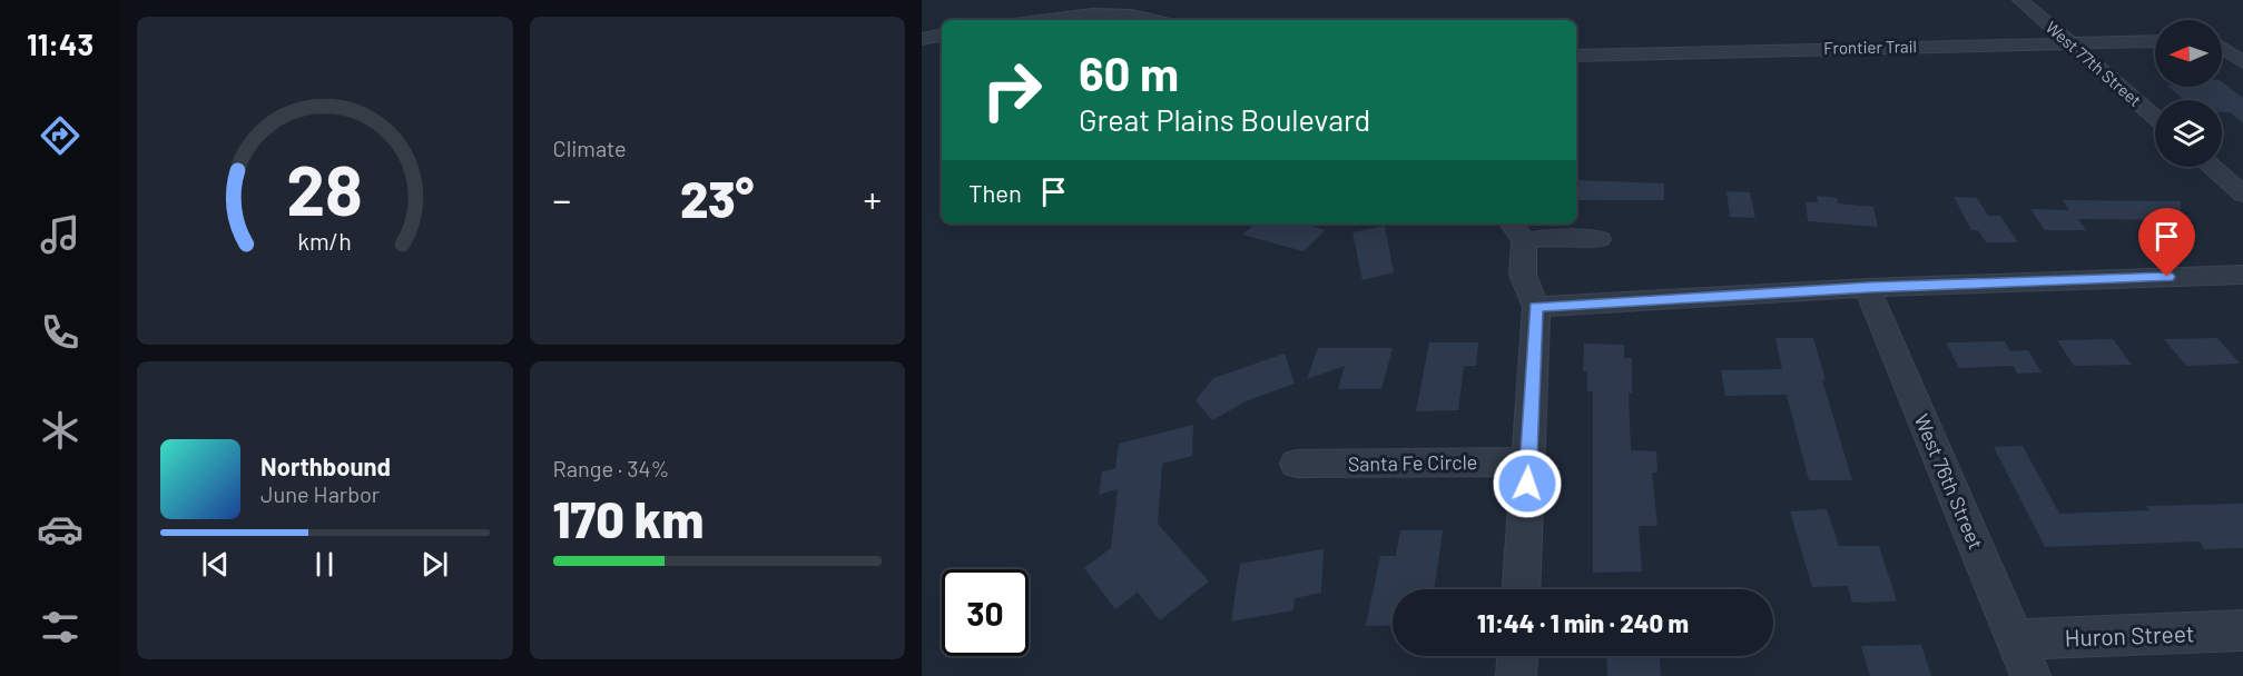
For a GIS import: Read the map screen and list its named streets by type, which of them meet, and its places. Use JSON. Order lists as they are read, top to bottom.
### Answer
{
  "streets": {
    "street": [
      "Frontier Trail",
      "West 77th Street",
      "Santa Fe Circle",
      "West 76th Street",
      "Huron Street"
    ]
  },
  "crossings": [
    ["Frontier Trail", "West 77th Street"],
    ["West 76th Street", "Huron Street"]
  ],
  "north": "left",
  "page": {
    "tabs": "11:43",
    "tile": [
      "Climate",
      ["Range · 34%", "170 km"]
    ],
    "turn": ["60 m", "Great Plains Boulevard"],
    "then": "Then",
    "heat": ["−", "23°", "+"],
    "song": ["Northbound", "June Harbor"],
    "limit": "30",
    "trip": "11:44 · 1 min · 240 m",
    "gauge": ["28", "km/h"]
  }
}
